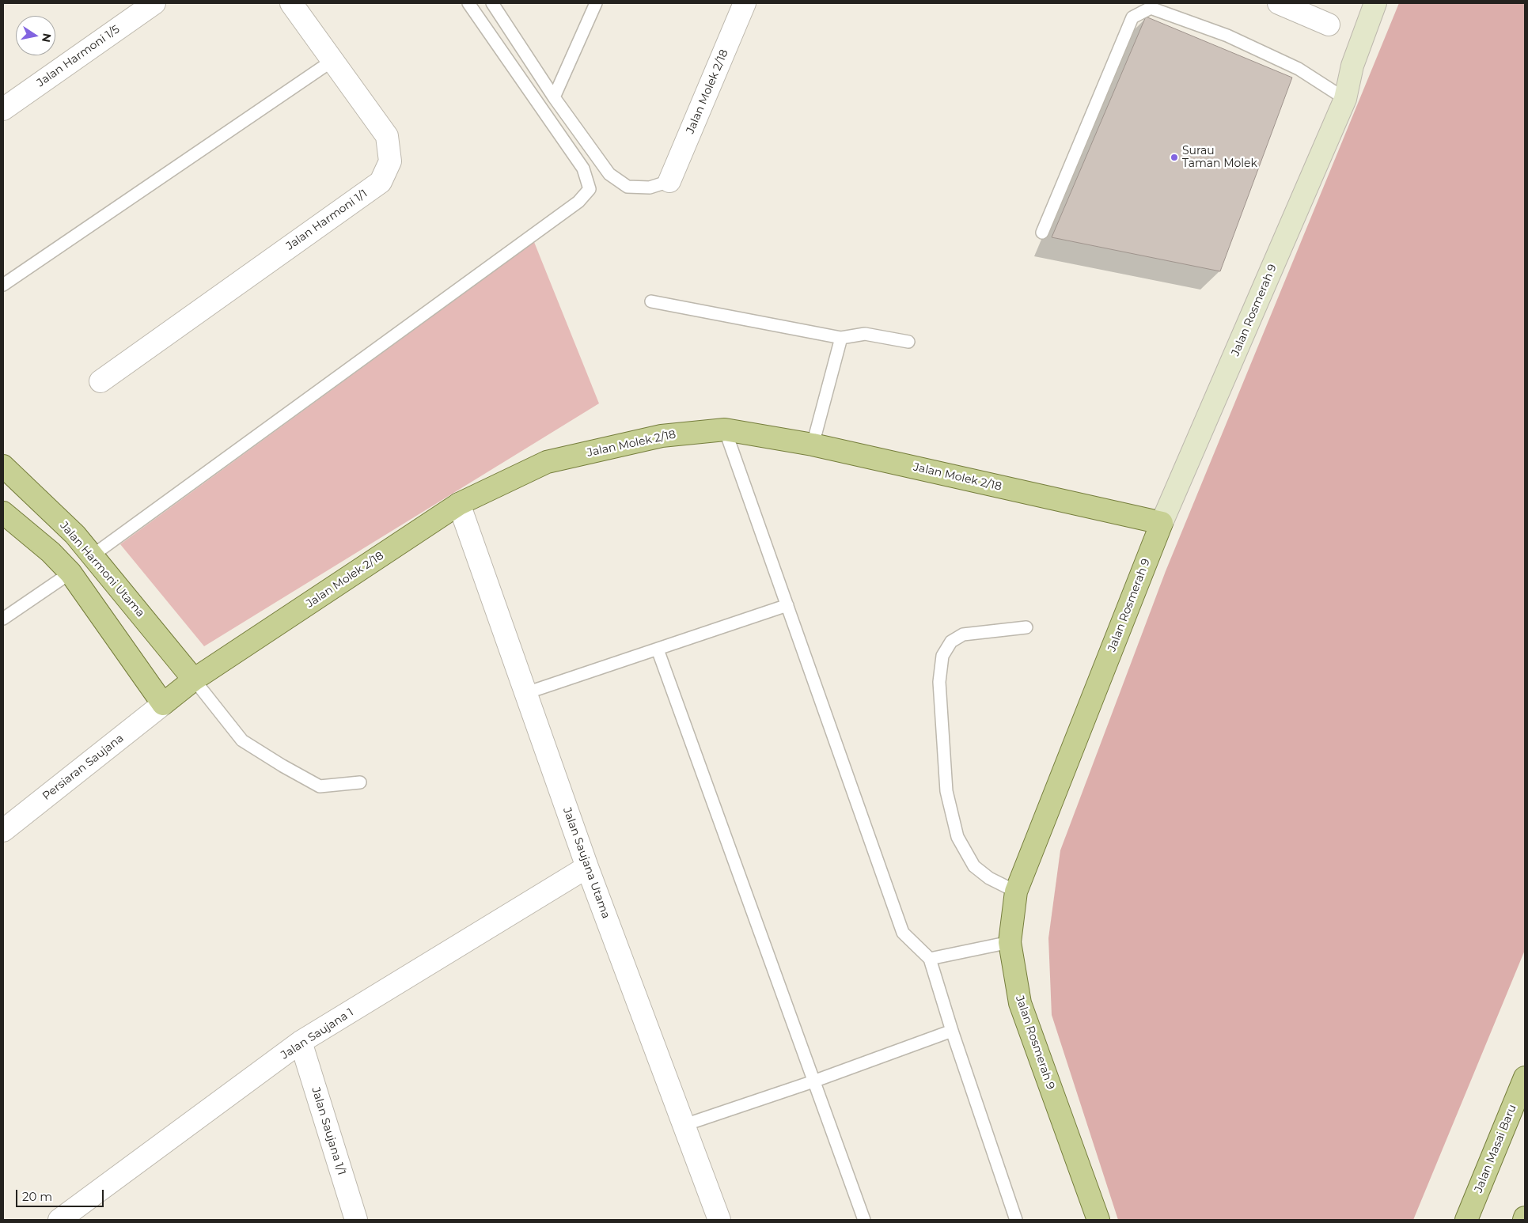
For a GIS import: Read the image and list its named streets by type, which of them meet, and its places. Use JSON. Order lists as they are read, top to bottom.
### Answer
{
  "streets": {
    "main road": [
      "Jalan Molek 2/18",
      "Jalan Rosmerah 9",
      "Jalan Harmoni Utama",
      "Jalan Masai Baru"
    ],
    "street": [
      "Jalan Harmoni 1/5",
      "Jalan Harmoni 1/1",
      "Persiaran Saujana",
      "Jalan Saujana Utama",
      "Jalan Saujana 1",
      "Jalan Saujana 1/1"
    ]
  },
  "crossings": [
    ["Jalan Molek 2/18", "Jalan Rosmerah 9"],
    ["Jalan Molek 2/18", "Jalan Harmoni Utama"],
    ["Jalan Molek 2/18", "Persiaran Saujana"],
    ["Jalan Molek 2/18", "Jalan Saujana Utama"],
    ["Jalan Saujana Utama", "Jalan Saujana 1"],
    ["Jalan Saujana 1", "Jalan Saujana 1/1"]
  ],
  "places": ["Surau Taman Molek"],
  "scale_bar": "20 m",
  "north": "right"
}
